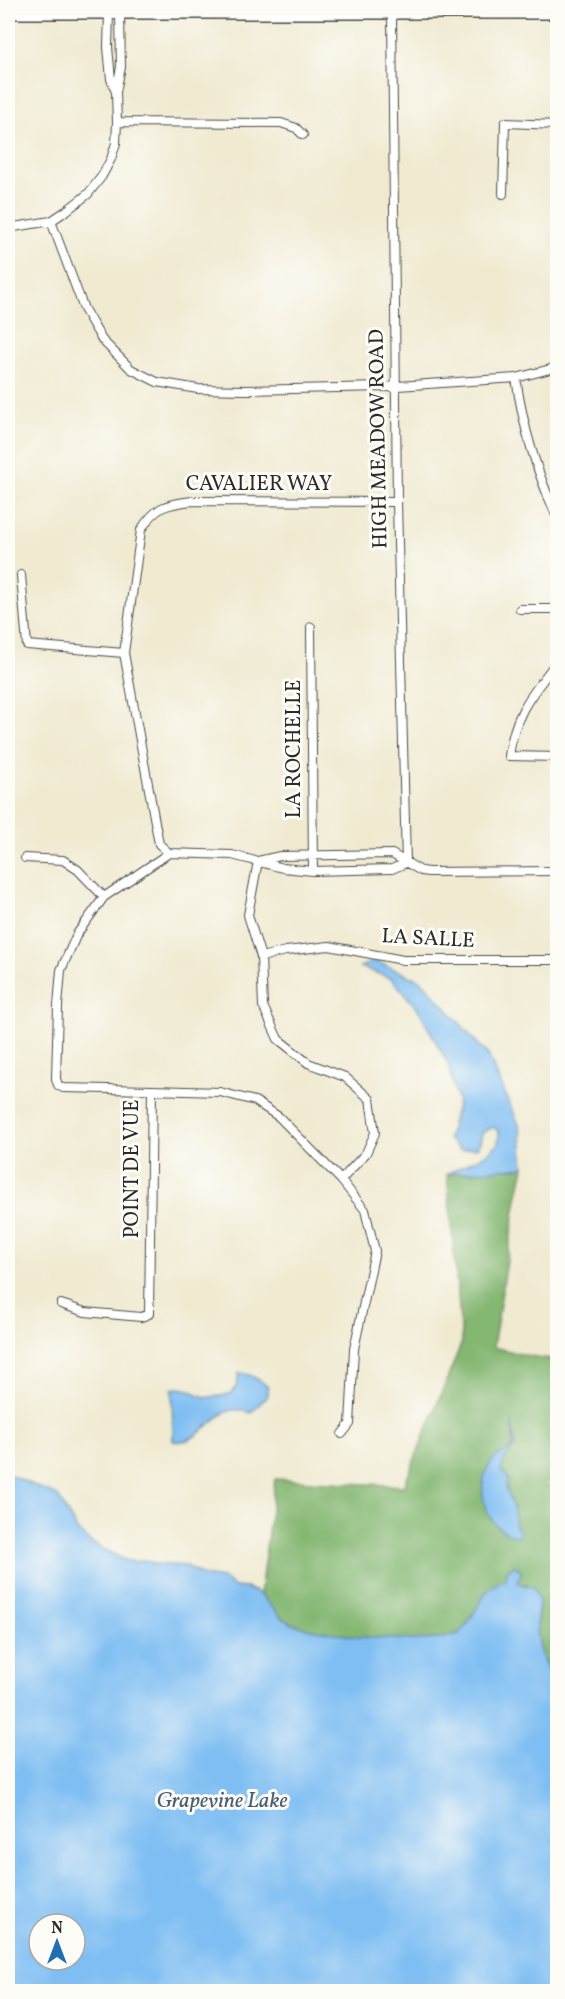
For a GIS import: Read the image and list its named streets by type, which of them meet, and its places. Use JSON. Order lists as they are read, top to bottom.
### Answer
{
  "streets": {
    "street": [
      "HIGH MEADOW ROAD",
      "CAVALIER WAY",
      "LA ROCHELLE",
      "LA SALLE",
      "POINT DE VUE"
    ]
  },
  "crossings": [
    ["HIGH MEADOW ROAD", "CAVALIER WAY"],
    ["CAVALIER WAY", "POINT DE VUE"]
  ],
  "water": ["Grapevine Lake"],
  "north": "top"
}
